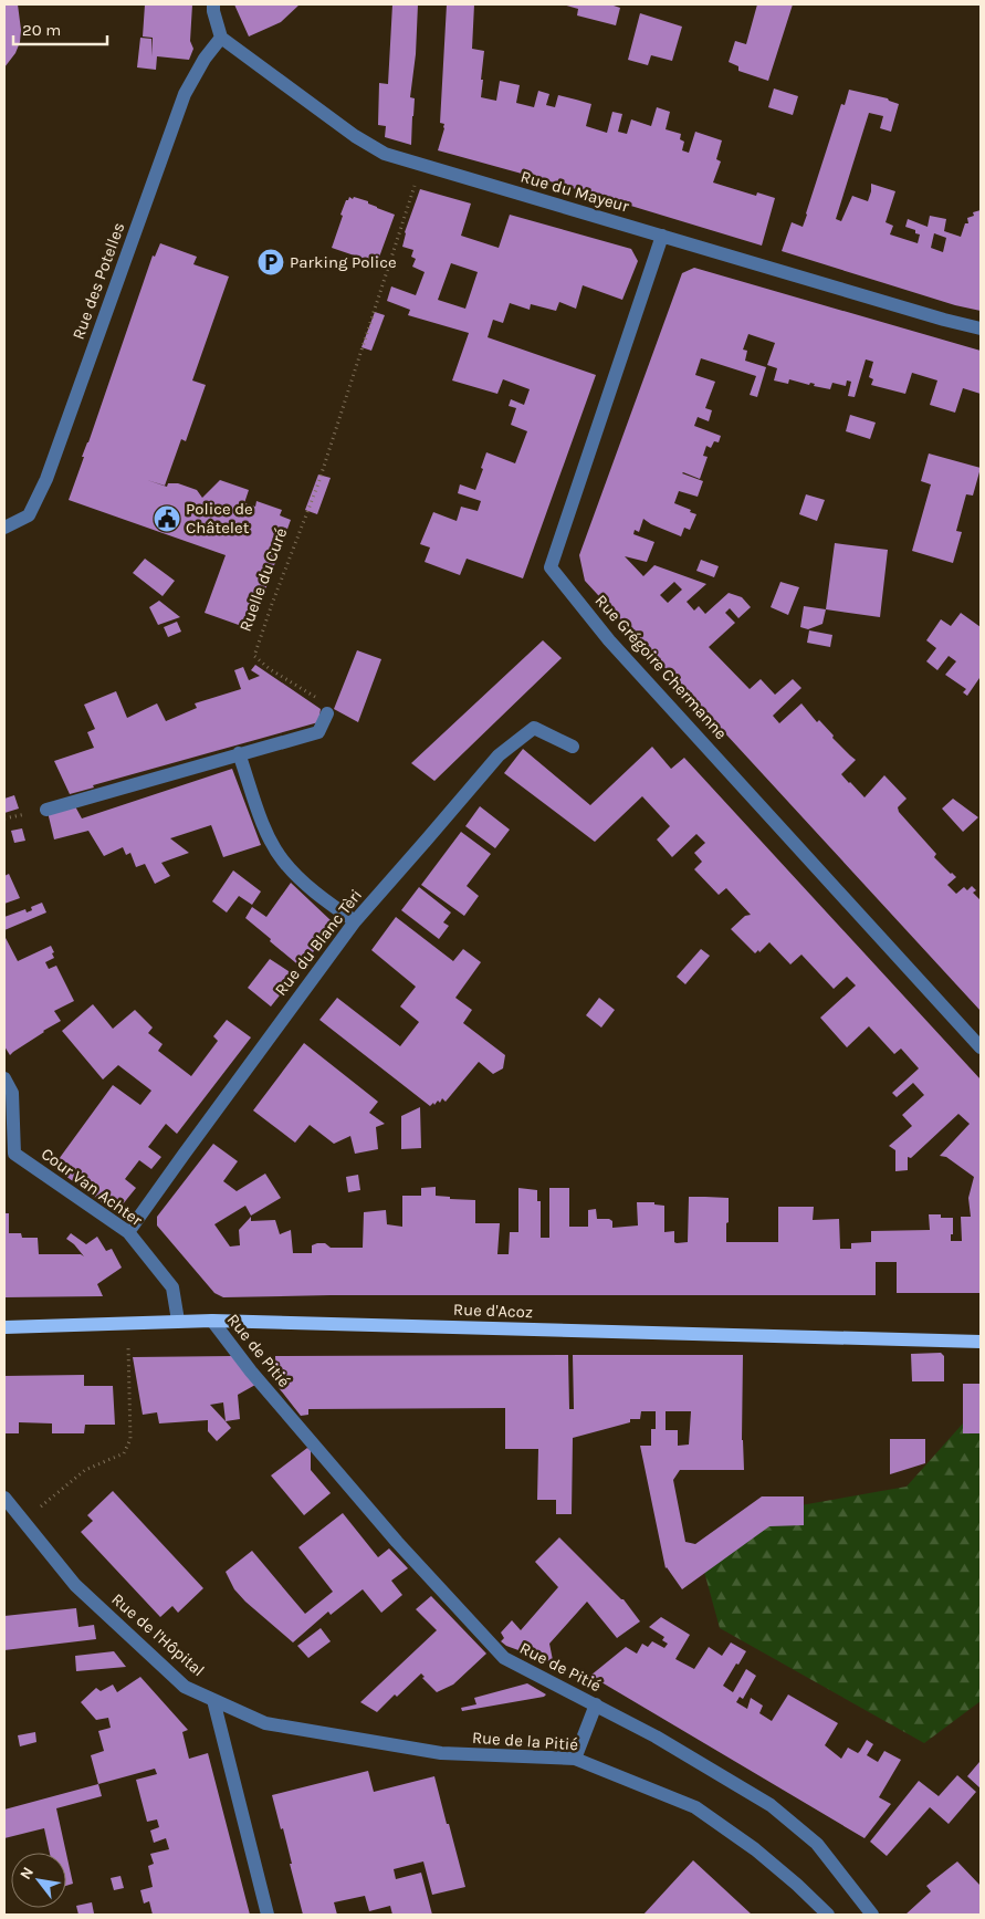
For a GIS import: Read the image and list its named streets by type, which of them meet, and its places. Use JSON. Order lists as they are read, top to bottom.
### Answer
{
  "streets": {
    "main road": ["Rue d'Acoz"],
    "street": [
      "Rue du Mayeur",
      "Rue des Potelles",
      "Rue Grégoire Chermanne",
      "Rue du Blanc Tèri",
      "Cour Van Achter",
      "Rue de Pitié",
      "Rue de l'Hôpital",
      "Rue de la Pitié"
    ],
    "path": ["Ruelle du Curé"]
  },
  "crossings": [
    ["Rue du Mayeur", "Rue des Potelles"],
    ["Rue du Mayeur", "Ruelle du Curé"],
    ["Rue du Mayeur", "Rue Grégoire Chermanne"],
    ["Rue du Blanc Tèri", "Cour Van Achter"],
    ["Cour Van Achter", "Rue d'Acoz"],
    ["Rue d'Acoz", "Rue de Pitié"],
    ["Rue de l'Hôpital", "Rue de la Pitié"]
  ],
  "places": {
    "parking": ["Parking Police"],
    "public building": ["Police de Châtelet"]
  },
  "scale_bar": "20 m",
  "north": "top left"
}
